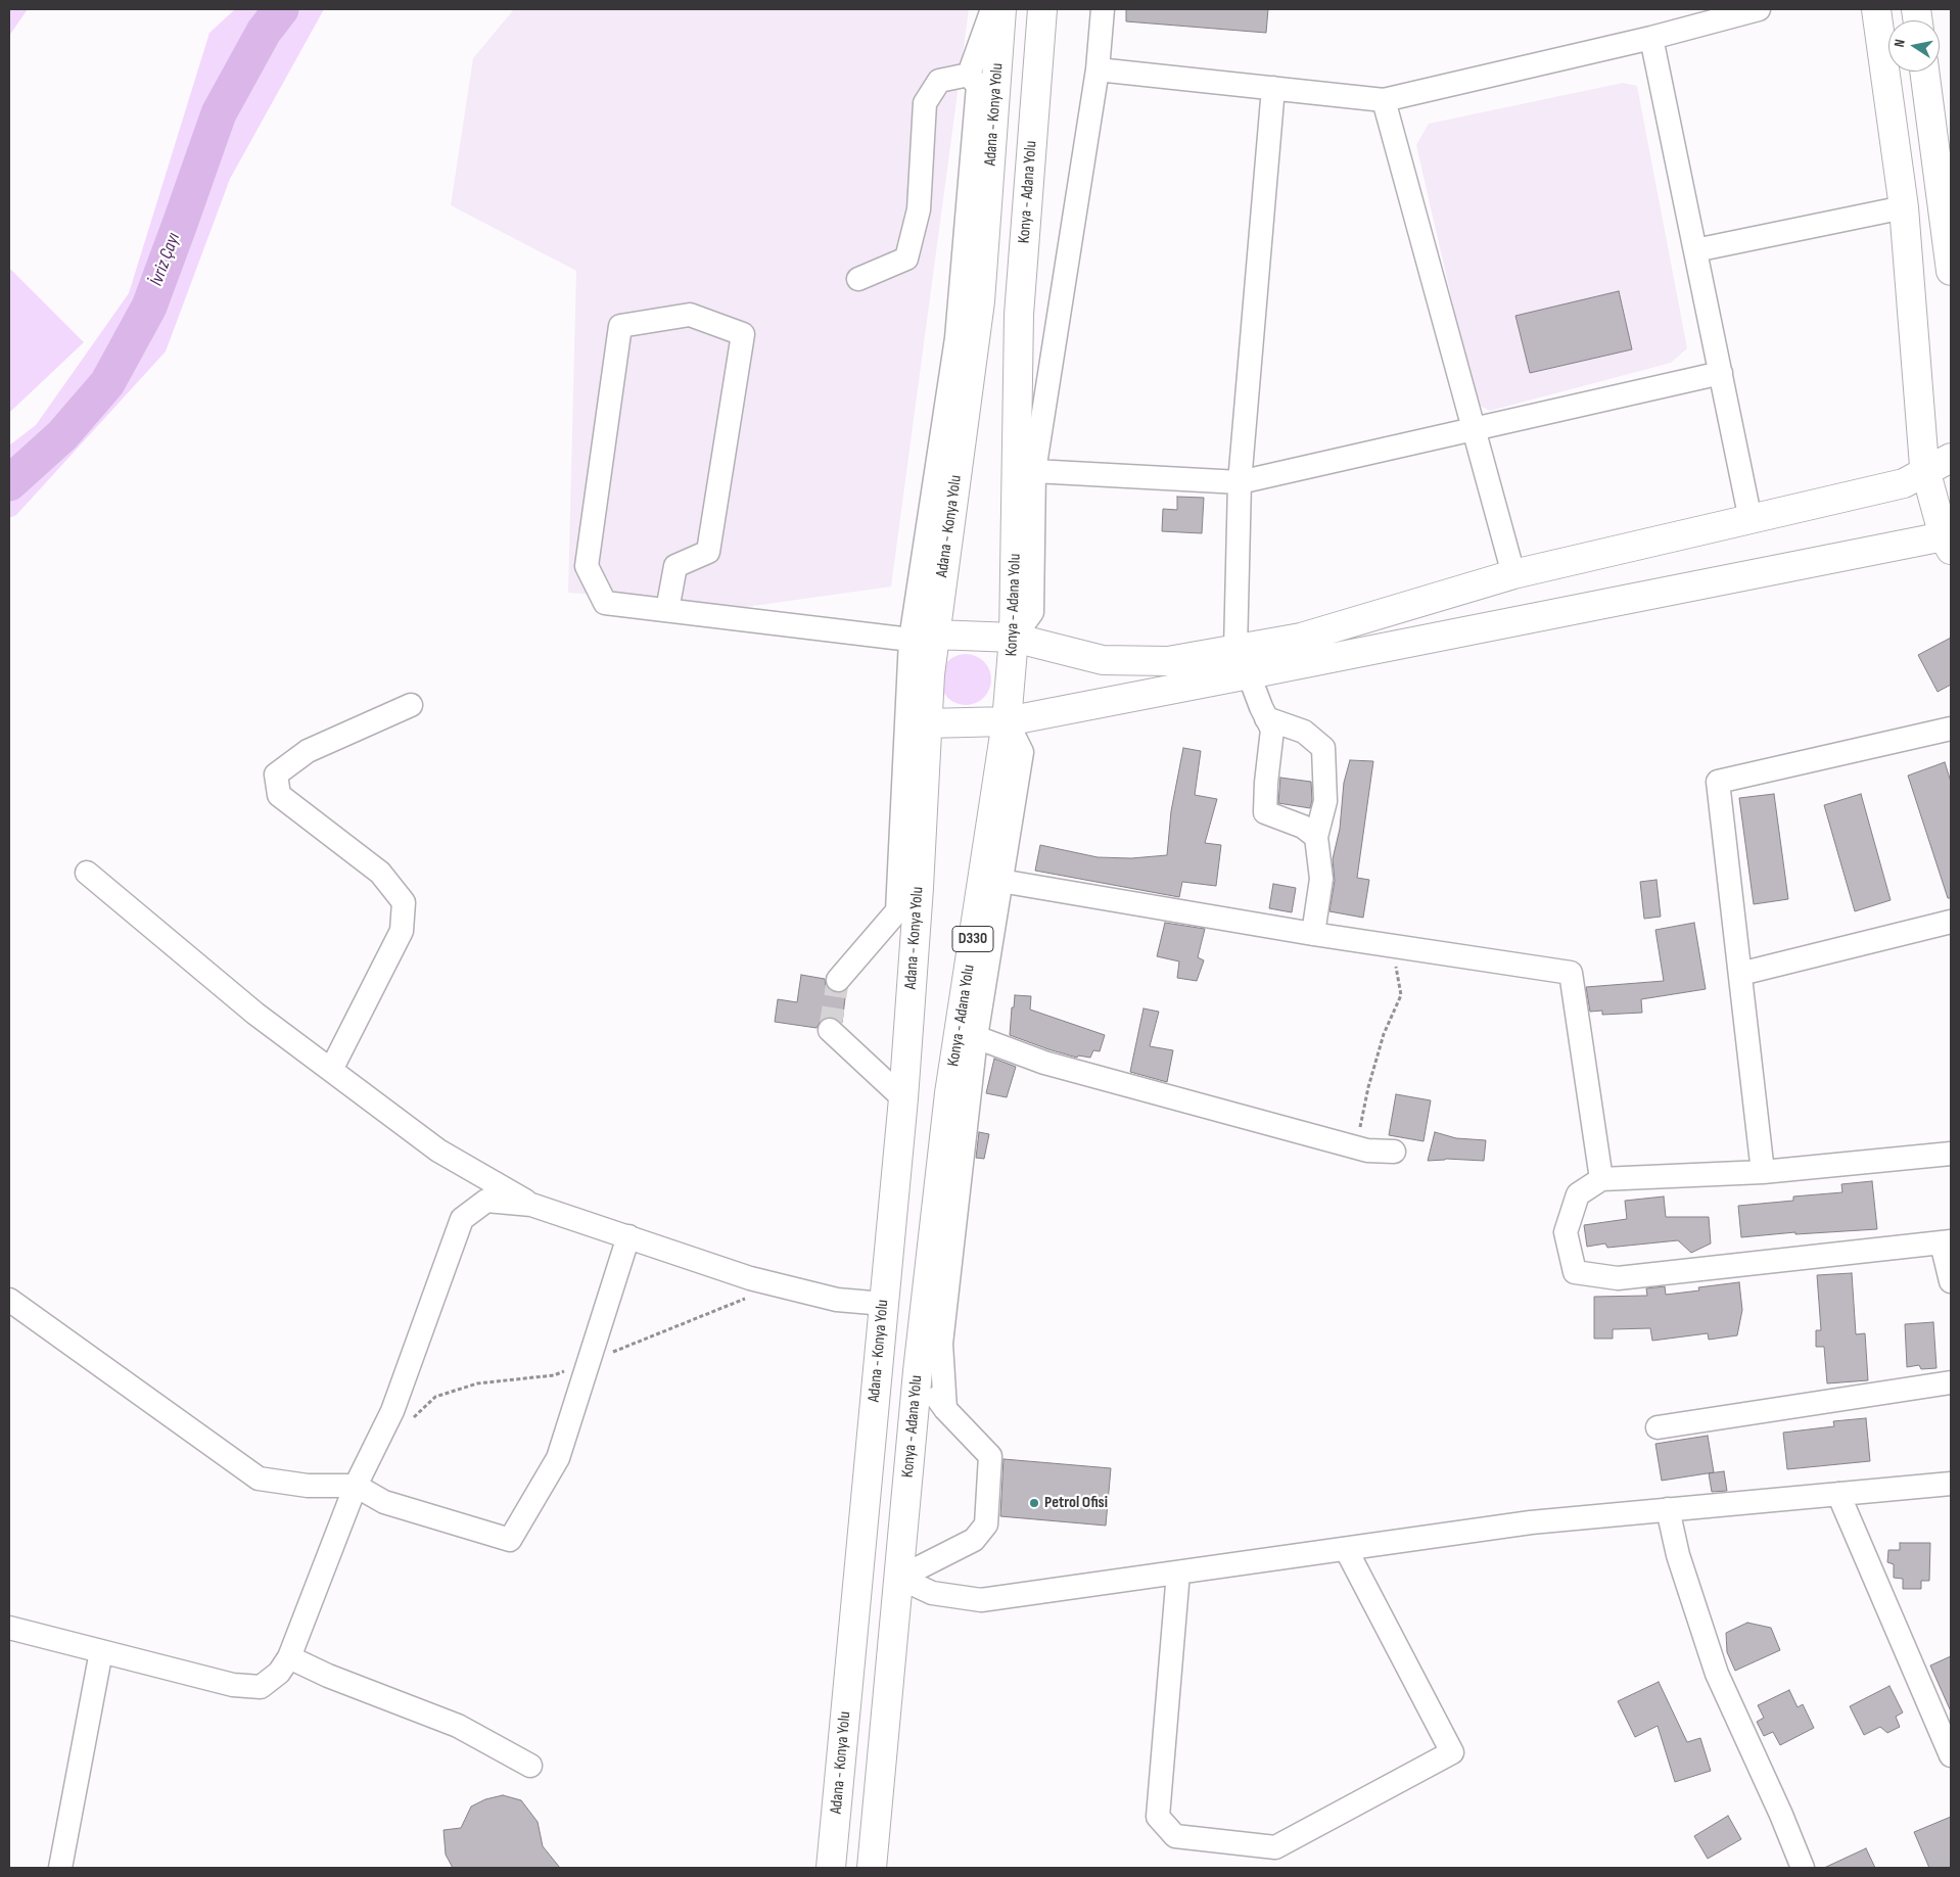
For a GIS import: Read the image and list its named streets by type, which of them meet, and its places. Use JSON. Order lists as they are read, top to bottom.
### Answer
{
  "streets": {
    "main road": ["Adana - Konya Yolu", "Konya - Adana Yolu", "D330"]
  },
  "water": ["İvriz Çayı"],
  "places": ["Petrol Ofisi"],
  "north": "left"
}
